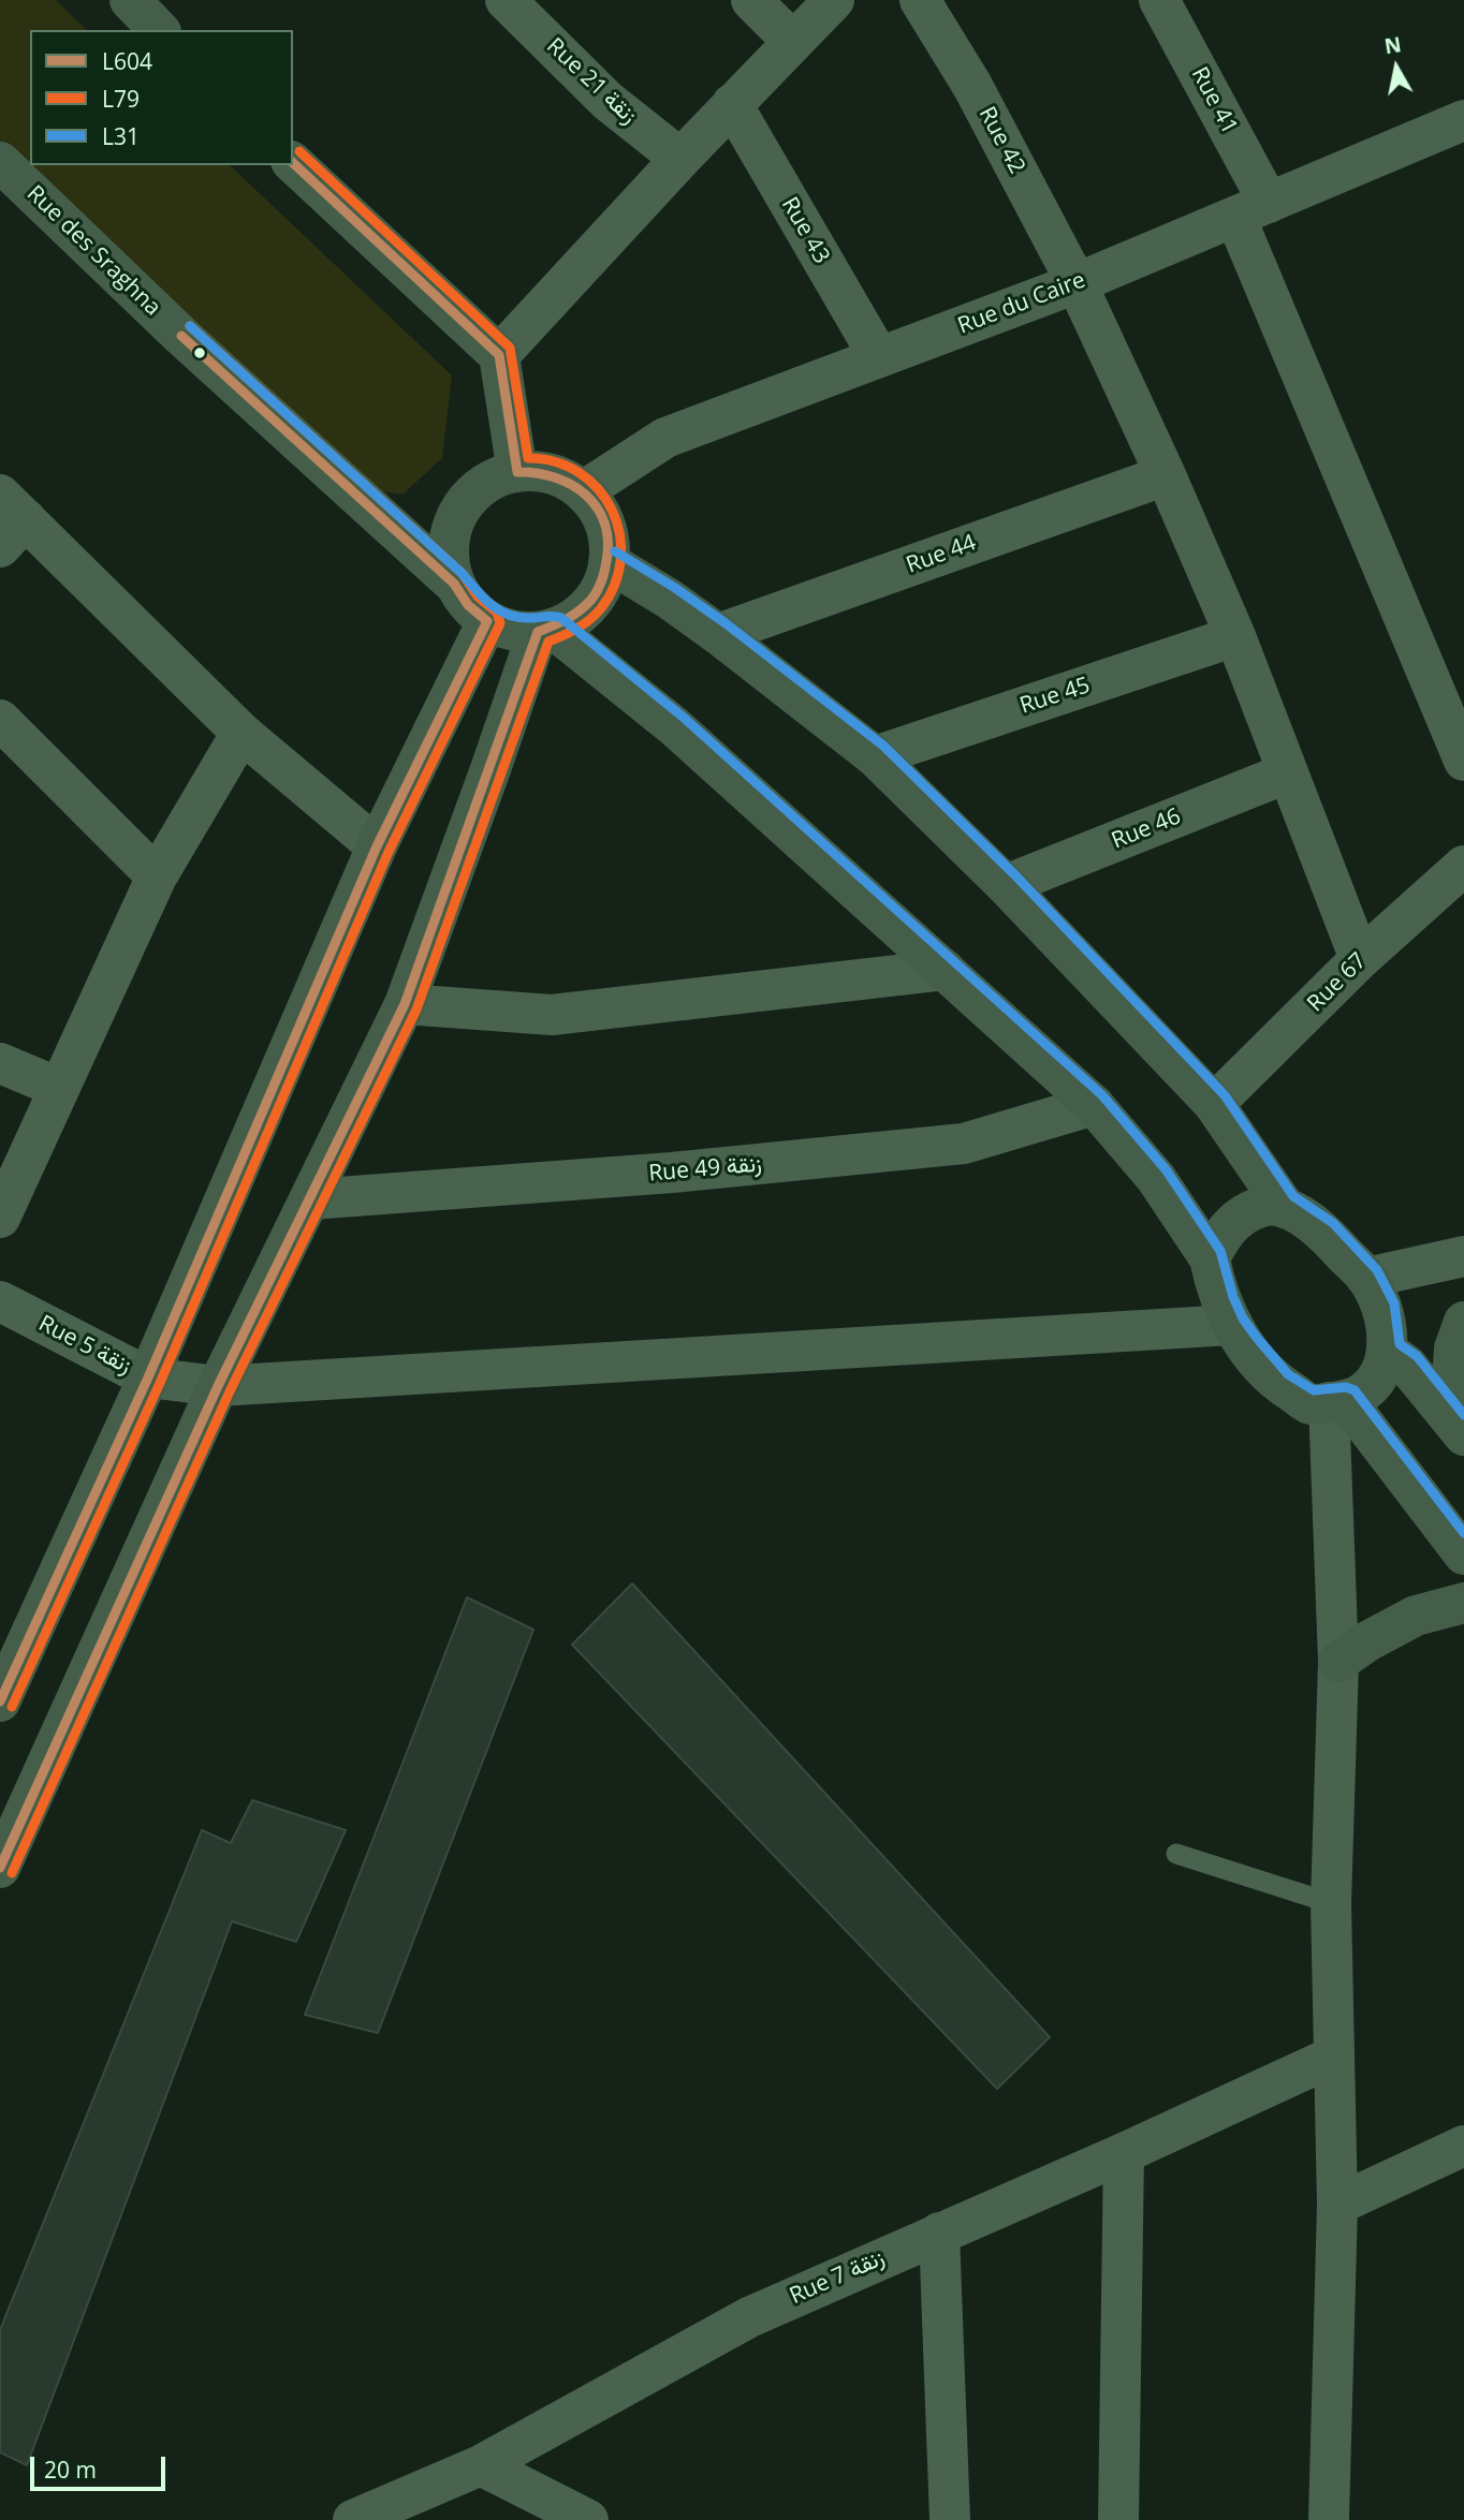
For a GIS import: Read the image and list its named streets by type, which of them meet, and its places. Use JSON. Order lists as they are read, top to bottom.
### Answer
{
  "streets": {
    "street": [
      "Rue 21 زنقة",
      "Rue 41",
      "Rue 42",
      "Rue 43",
      "Rue des Sraghna",
      "Rue du Caire",
      "Rue 44",
      "Rue 45",
      "Rue 46",
      "Rue 67",
      "Rue 49 زنقة",
      "Rue 5 زنقة",
      "Rue 7 زنقة"
    ]
  },
  "crossings": [
    ["Rue 41", "Rue du Caire"],
    ["Rue 42", "Rue du Caire"],
    ["Rue 42", "Rue 44"],
    ["Rue 42", "Rue 45"],
    ["Rue 42", "Rue 46"],
    ["Rue 42", "Rue 67"],
    ["Rue 43", "Rue du Caire"],
    ["Rue des Sraghna", "Rue du Caire"]
  ],
  "lines": ["transit line L79", "transit line L604", "transit line L31"],
  "legend": ["L604", "L79", "L31"],
  "scale_bar": "20 m",
  "north": "top"
}
